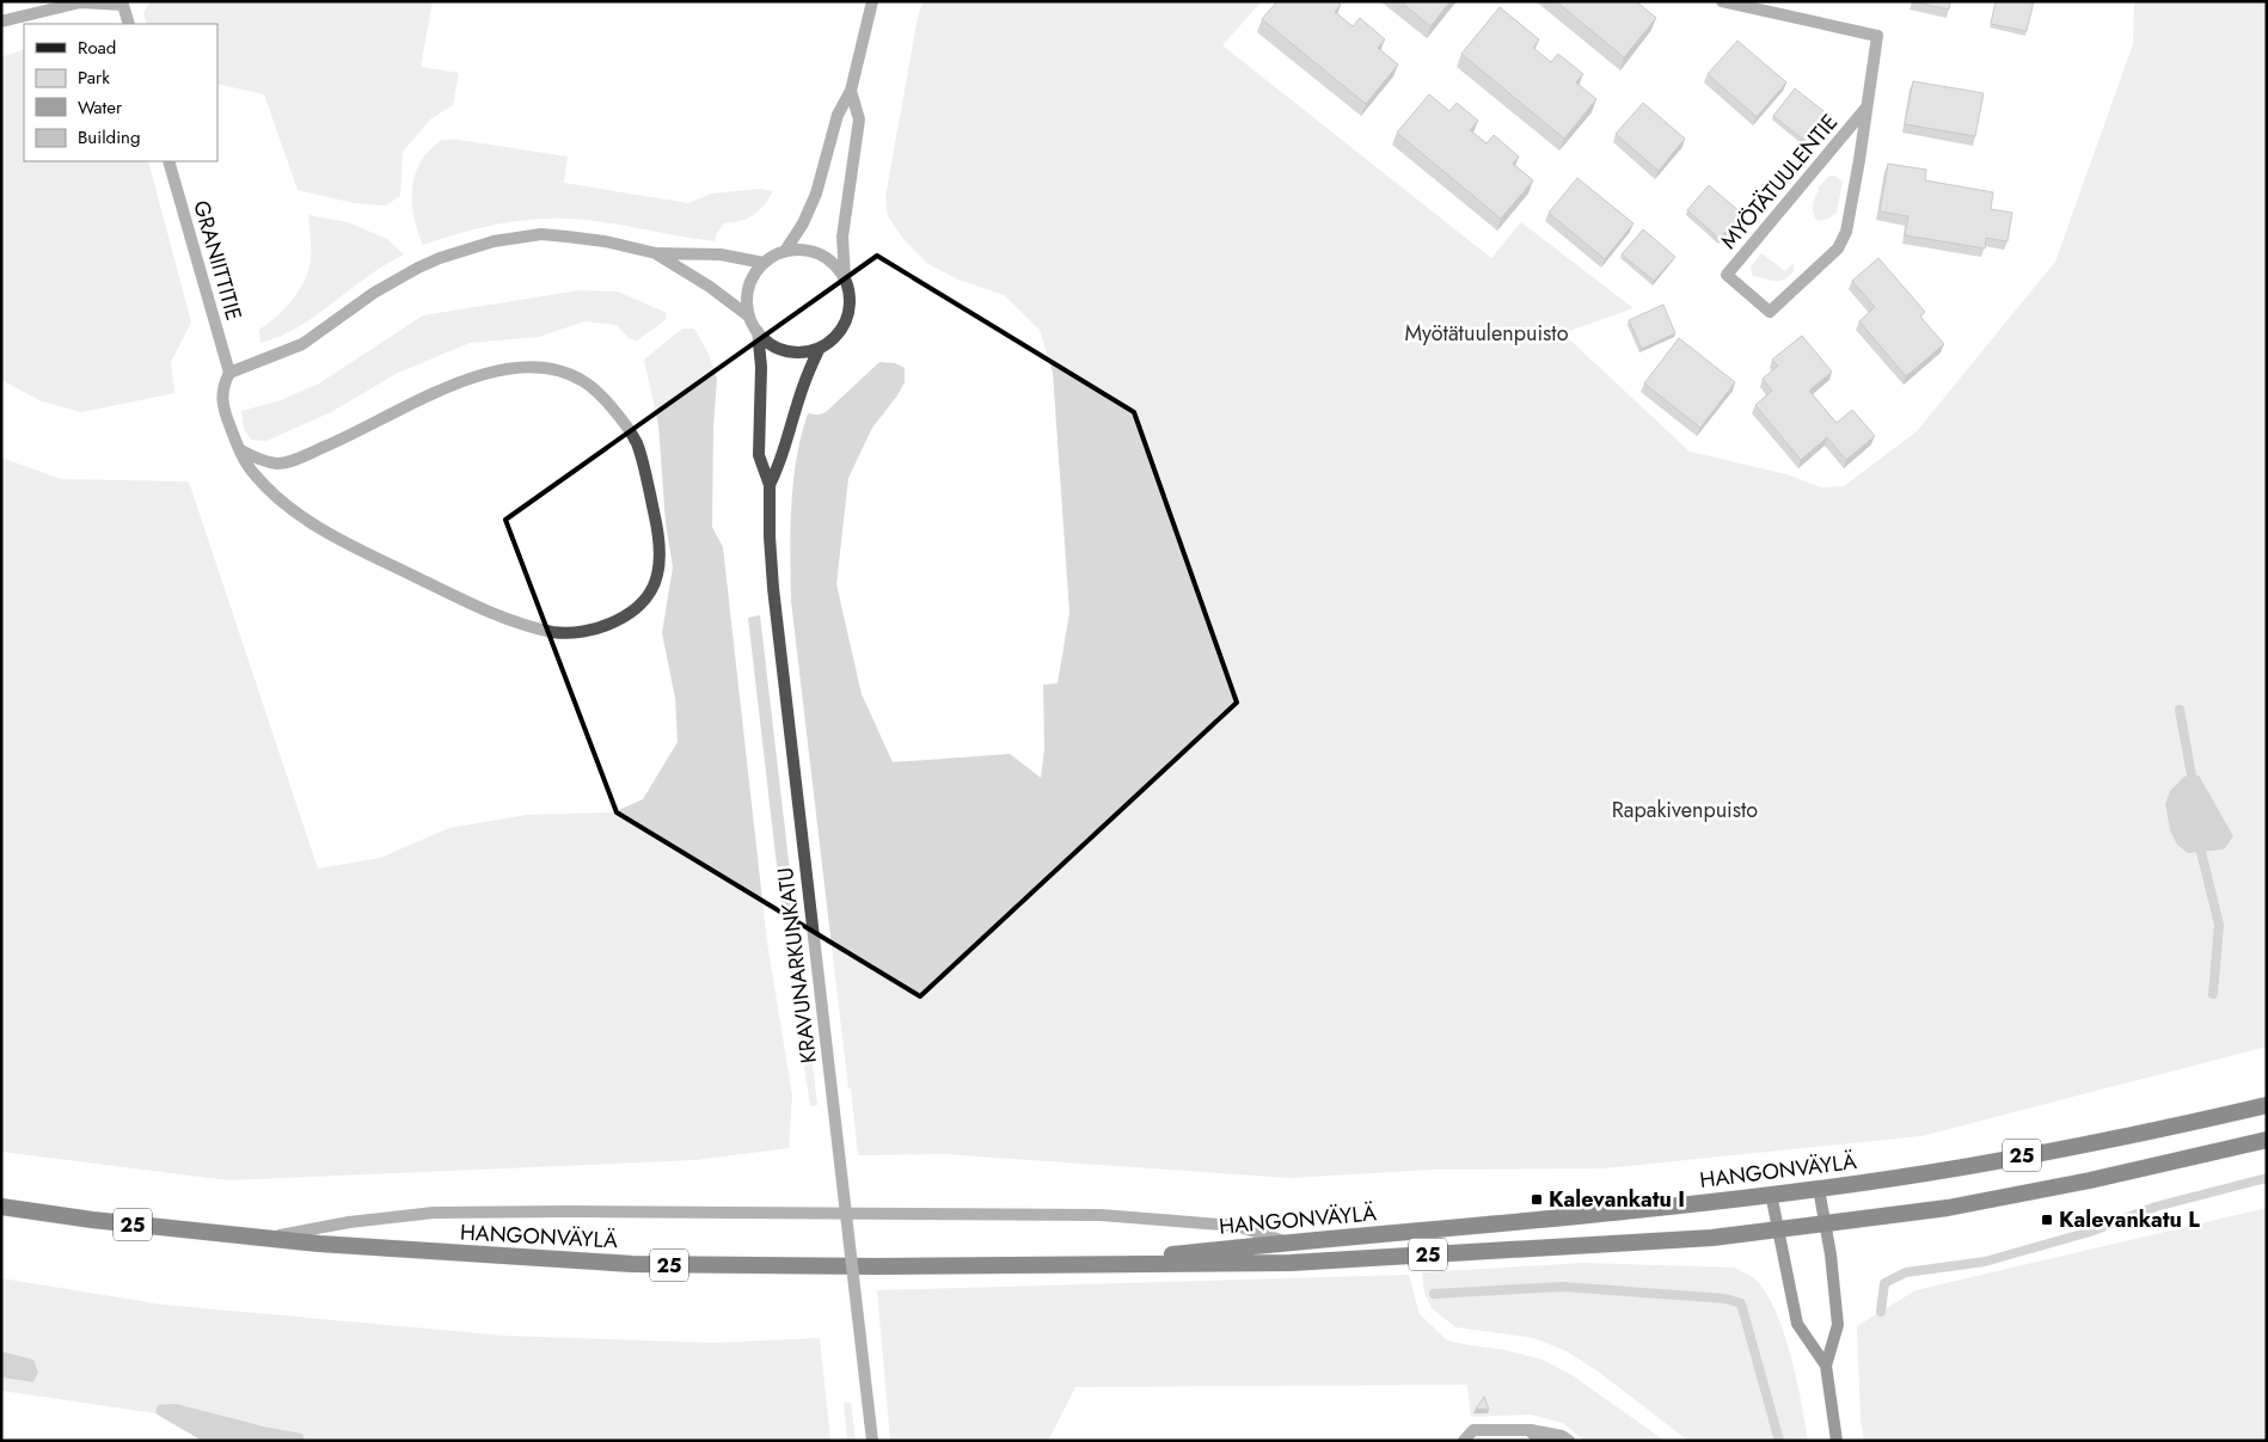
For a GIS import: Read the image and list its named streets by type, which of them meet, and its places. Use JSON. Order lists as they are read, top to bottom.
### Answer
{
  "streets": {
    "highway": ["25", "HANGONVÄYLÄ"],
    "street": ["MYÖTÄTUULENTIE", "GRANIITTITIE", "KRAVUNARKUNKATU"]
  },
  "parks": ["Myötätuulenpuisto", "Rapakivenpuisto"],
  "places": {
    "transit": ["Kalevankatu I", "Kalevankatu L"]
  },
  "legend": [
    "Road",
    "Park",
    "Water",
    "Building"
  ]
}
